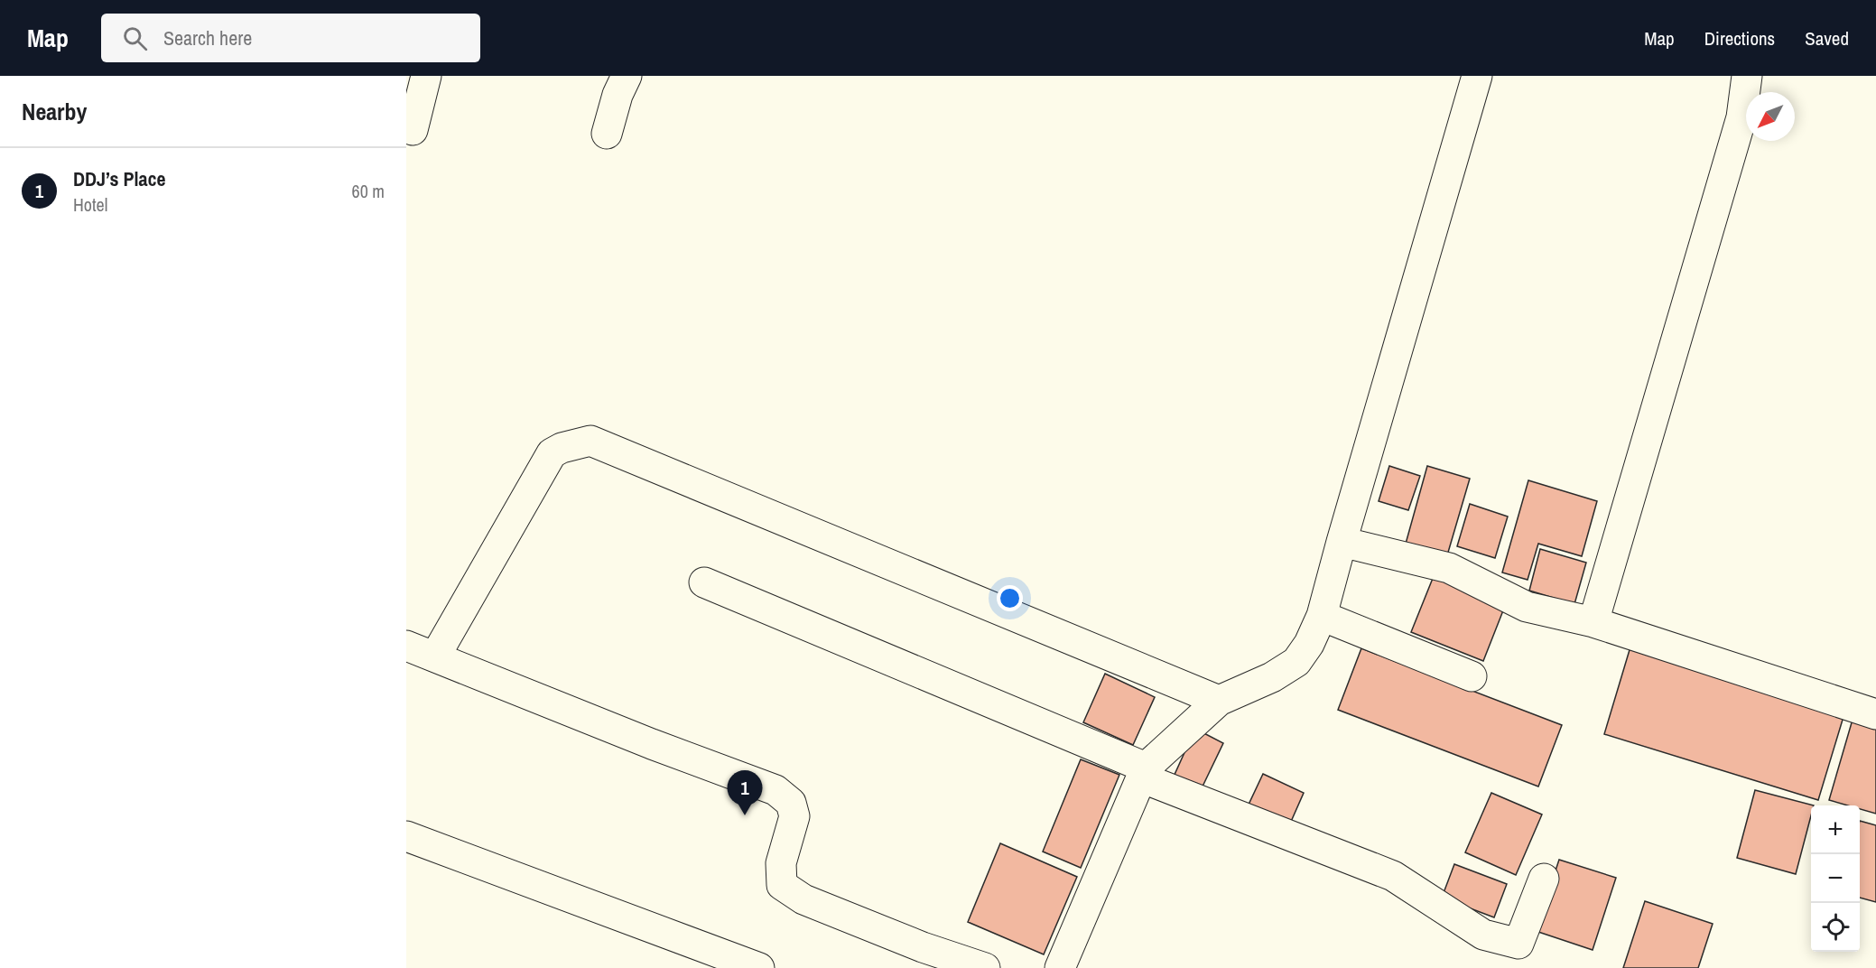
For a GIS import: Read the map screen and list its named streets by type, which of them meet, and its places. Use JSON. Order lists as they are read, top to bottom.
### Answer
{
  "north": "bottom left",
  "page": {
    "header": "Map",
    "search": "Search here",
    "nav": ["Map", "Directions", "Saved"],
    "heading": "Nearby",
    "list": [
      {
        "mark": "1",
        "name": "DDJ’s Place",
        "note": "Hotel",
        "value": "60 m"
      }
    ],
    "pins": "1",
    "map_buttons": ["+", "−"]
  }
}
